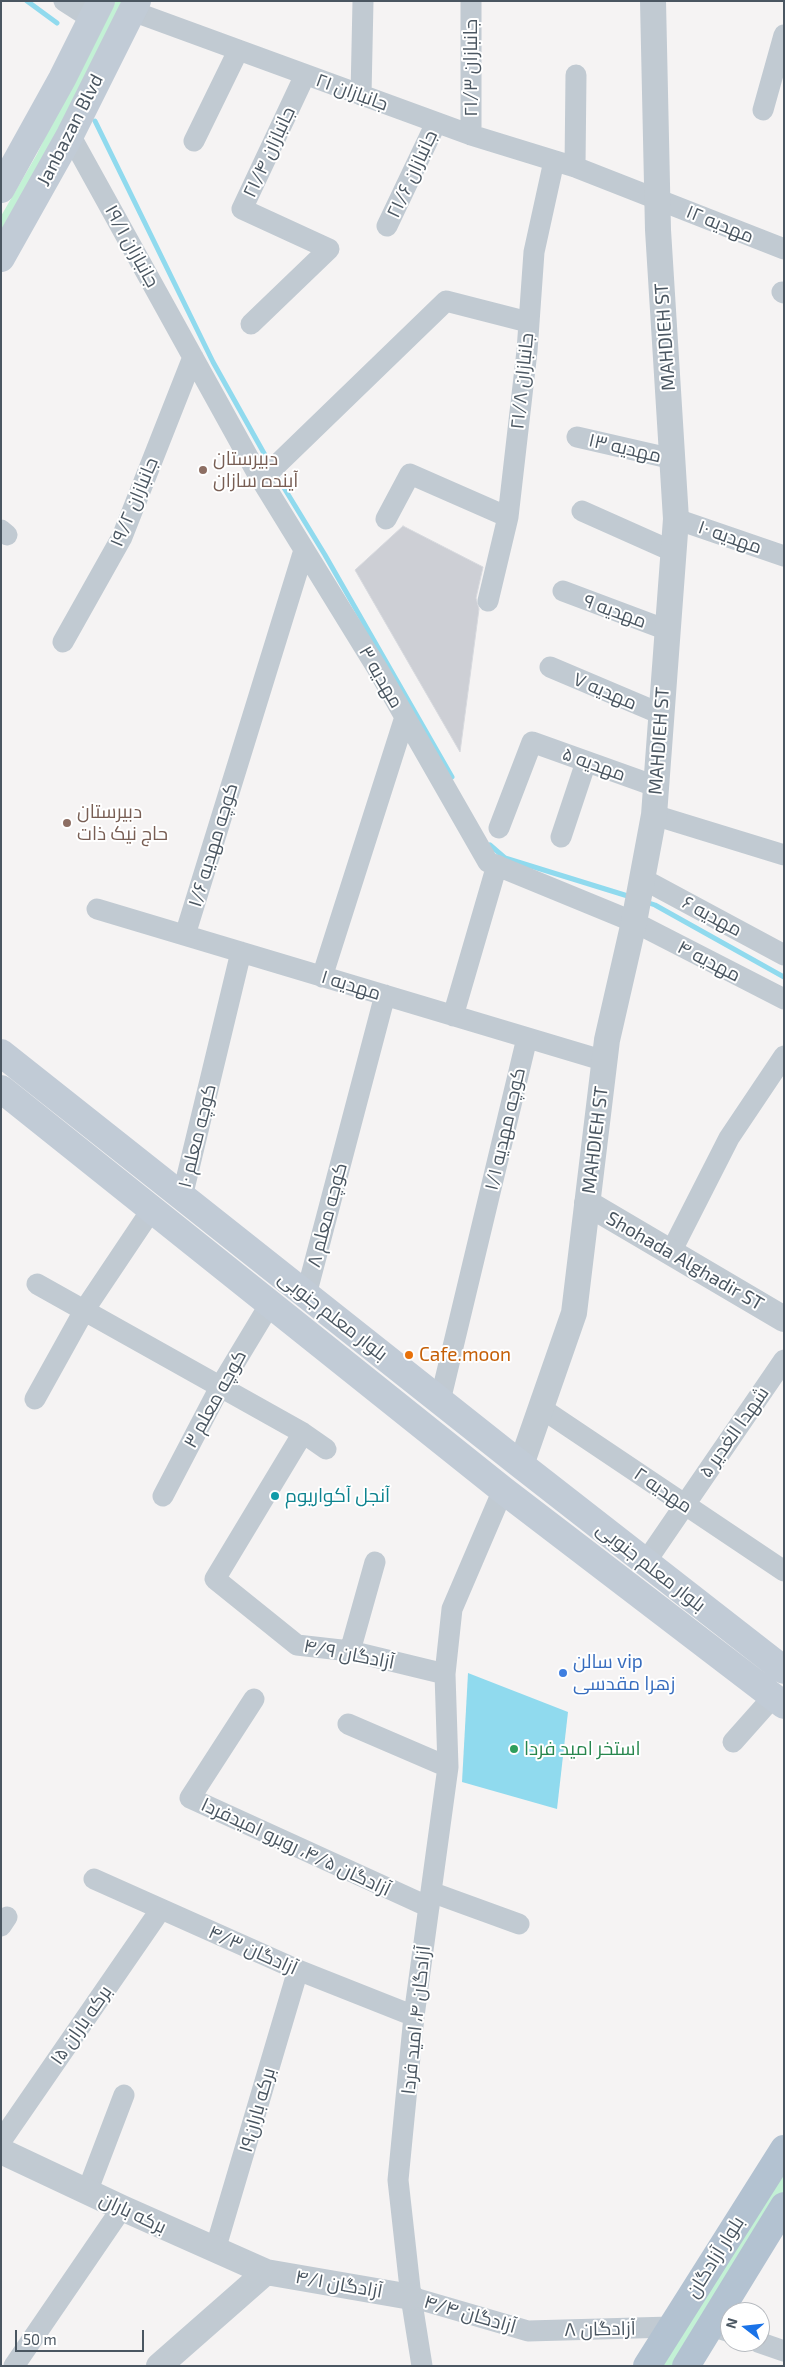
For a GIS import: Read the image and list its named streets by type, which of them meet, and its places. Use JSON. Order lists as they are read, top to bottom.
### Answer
{
  "streets": {
    "main road": ["Janbazan Blvd", "بلوار معلم جنوبی", "بلوار آزادگان"],
    "street": [
      "جانبازان ۲۱/۳",
      "جانبازان ۲۱",
      "جانبازان ۲۱/۴",
      "جانبازان ۲۱/۶",
      "مهدیه ۱۲",
      "جانبازان ۱۹/۱",
      "MAHDIEH ST",
      "جانبازان ۲۱/۸",
      "مهدیه ۱۳",
      "جانبازان ۱۹/۲",
      "مهدیه ۱۰",
      "مهدیه ۹",
      "مهدیه ۳",
      "مهدیه ۷",
      "مهدیه ۵",
      "کوچه مهدیه ۱/۶",
      "مهدیه ۶",
      "مهدیه ۴",
      "مهدیه ۱",
      "کوچه مهدیه ۱/۱",
      "کوچه معلم ۱۰",
      "کوچه معلم ۸",
      "Shohada Alghadir ST",
      "کوچه معلم ۳",
      "شهدا الغدیر ۵",
      "مهدیه ۲",
      "آزادگان ۴/۹",
      "آزادگان ۴/۵، روبرو امیدفردا",
      "آزادگان ۴/۳",
      "آزادگان ۴، امید فردا",
      "برکه باران ۱۵",
      "برکه باران۱۹",
      "برکه باران",
      "آزادگان ۴/۱",
      "آزادگان ۴/۴",
      "آزادگان ۸"
    ]
  },
  "crossings": [
    ["جانبازان ۲۱/۳", "جانبازان ۲۱"],
    ["جانبازان ۲۱", "Janbazan Blvd"],
    ["جانبازان ۲۱", "جانبازان ۲۱/۴"],
    ["جانبازان ۲۱", "جانبازان ۲۱/۶"],
    ["جانبازان ۲۱", "مهدیه ۱۲"],
    ["جانبازان ۲۱", "جانبازان ۲۱/۸"],
    ["Janbazan Blvd", "جانبازان ۱۹/۱"],
    ["مهدیه ۱۲", "MAHDIEH ST"],
    ["جانبازان ۱۹/۱", "جانبازان ۱۹/۲"],
    ["جانبازان ۱۹/۱", "مهدیه ۳"],
    ["MAHDIEH ST", "مهدیه ۱۳"],
    ["MAHDIEH ST", "مهدیه ۱۰"],
    ["MAHDIEH ST", "مهدیه ۹"],
    ["MAHDIEH ST", "مهدیه ۳"],
    ["MAHDIEH ST", "مهدیه ۷"],
    ["MAHDIEH ST", "مهدیه ۵"],
    ["MAHDIEH ST", "مهدیه ۶"],
    ["MAHDIEH ST", "مهدیه ۴"],
    ["MAHDIEH ST", "مهدیه ۱"],
    ["MAHDIEH ST", "Shohada Alghadir ST"],
    ["MAHDIEH ST", "بلوار معلم جنوبی"],
    ["MAHDIEH ST", "مهدیه ۲"],
    ["جانبازان ۱۹/۲", "مهدیه ۳"],
    ["مهدیه ۳", "کوچه مهدیه ۱/۶"],
    ["مهدیه ۳", "مهدیه ۴"],
    ["کوچه مهدیه ۱/۶", "مهدیه ۱"],
    ["مهدیه ۱", "کوچه مهدیه ۱/۱"],
    ["مهدیه ۱", "کوچه معلم ۱۰"],
    ["مهدیه ۱", "کوچه معلم ۸"],
    ["کوچه مهدیه ۱/۱", "بلوار معلم جنوبی"],
    ["کوچه معلم ۱۰", "بلوار معلم جنوبی"],
    ["کوچه معلم ۸", "بلوار معلم جنوبی"],
    ["بلوار معلم جنوبی", "کوچه معلم ۳"],
    ["بلوار معلم جنوبی", "شهدا الغدیر ۵"],
    ["بلوار معلم جنوبی", "آزادگان ۴، امید فردا"],
    ["شهدا الغدیر ۵", "مهدیه ۲"],
    ["آزادگان ۴/۹", "آزادگان ۴، امید فردا"],
    ["آزادگان ۴/۵، روبرو امیدفردا", "آزادگان ۴، امید فردا"],
    ["آزادگان ۴/۳", "آزادگان ۴، امید فردا"],
    ["آزادگان ۴/۳", "برکه باران ۱۵"],
    ["آزادگان ۴/۳", "برکه باران۱۹"],
    ["آزادگان ۴، امید فردا", "آزادگان ۴/۱"],
    ["آزادگان ۴، امید فردا", "آزادگان ۴/۴"],
    ["برکه باران۱۹", "برکه باران"],
    ["برکه باران", "آزادگان ۴/۱"],
    ["بلوار آزادگان", "آزادگان ۸"],
    ["آزادگان ۴/۱", "آزادگان ۴/۴"],
    ["آزادگان ۴/۴", "آزادگان ۸"]
  ],
  "places": [
    "دبیرستان آینده سازان",
    "دبیرستان حاج نیک ذات",
    "Cafe.moon",
    "آنجل آکواریوم",
    "سالن vip زهرا مقدسی",
    "استخر امید فردا"
  ],
  "scale_bar": "50 m",
  "north": "left"
}
